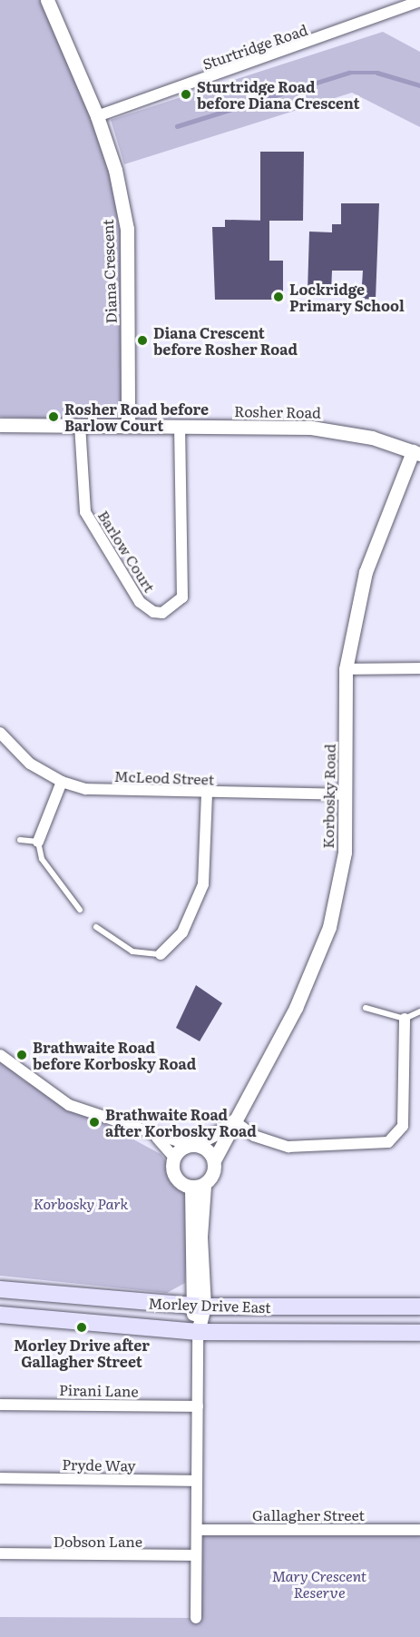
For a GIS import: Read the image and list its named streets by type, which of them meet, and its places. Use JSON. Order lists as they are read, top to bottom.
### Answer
{
  "streets": {
    "main road": ["Morley Drive East"],
    "street": [
      "Sturtridge Road",
      "Diana Crescent",
      "Rosher Road",
      "Barlow Court",
      "McLeod Street",
      "Korbosky Road",
      "Pirani Lane",
      "Pryde Way",
      "Gallagher Street",
      "Dobson Lane"
    ]
  },
  "crossings": [
    ["Sturtridge Road", "Diana Crescent"],
    ["Diana Crescent", "Rosher Road"],
    ["Rosher Road", "Barlow Court"],
    ["Rosher Road", "Korbosky Road"],
    ["McLeod Street", "Korbosky Road"]
  ],
  "parks": ["Korbosky Park", "Mary Crescent Reserve"],
  "places": [
    "Sturtridge Road before Diana Crescent",
    "Lockridge Primary School",
    "Diana Crescent before Rosher Road",
    "Rosher Road before Barlow Court",
    "Brathwaite Road before Korbosky Road",
    "Brathwaite Road after Korbosky Road",
    "Morley Drive after Gallagher Street"
  ]
}
